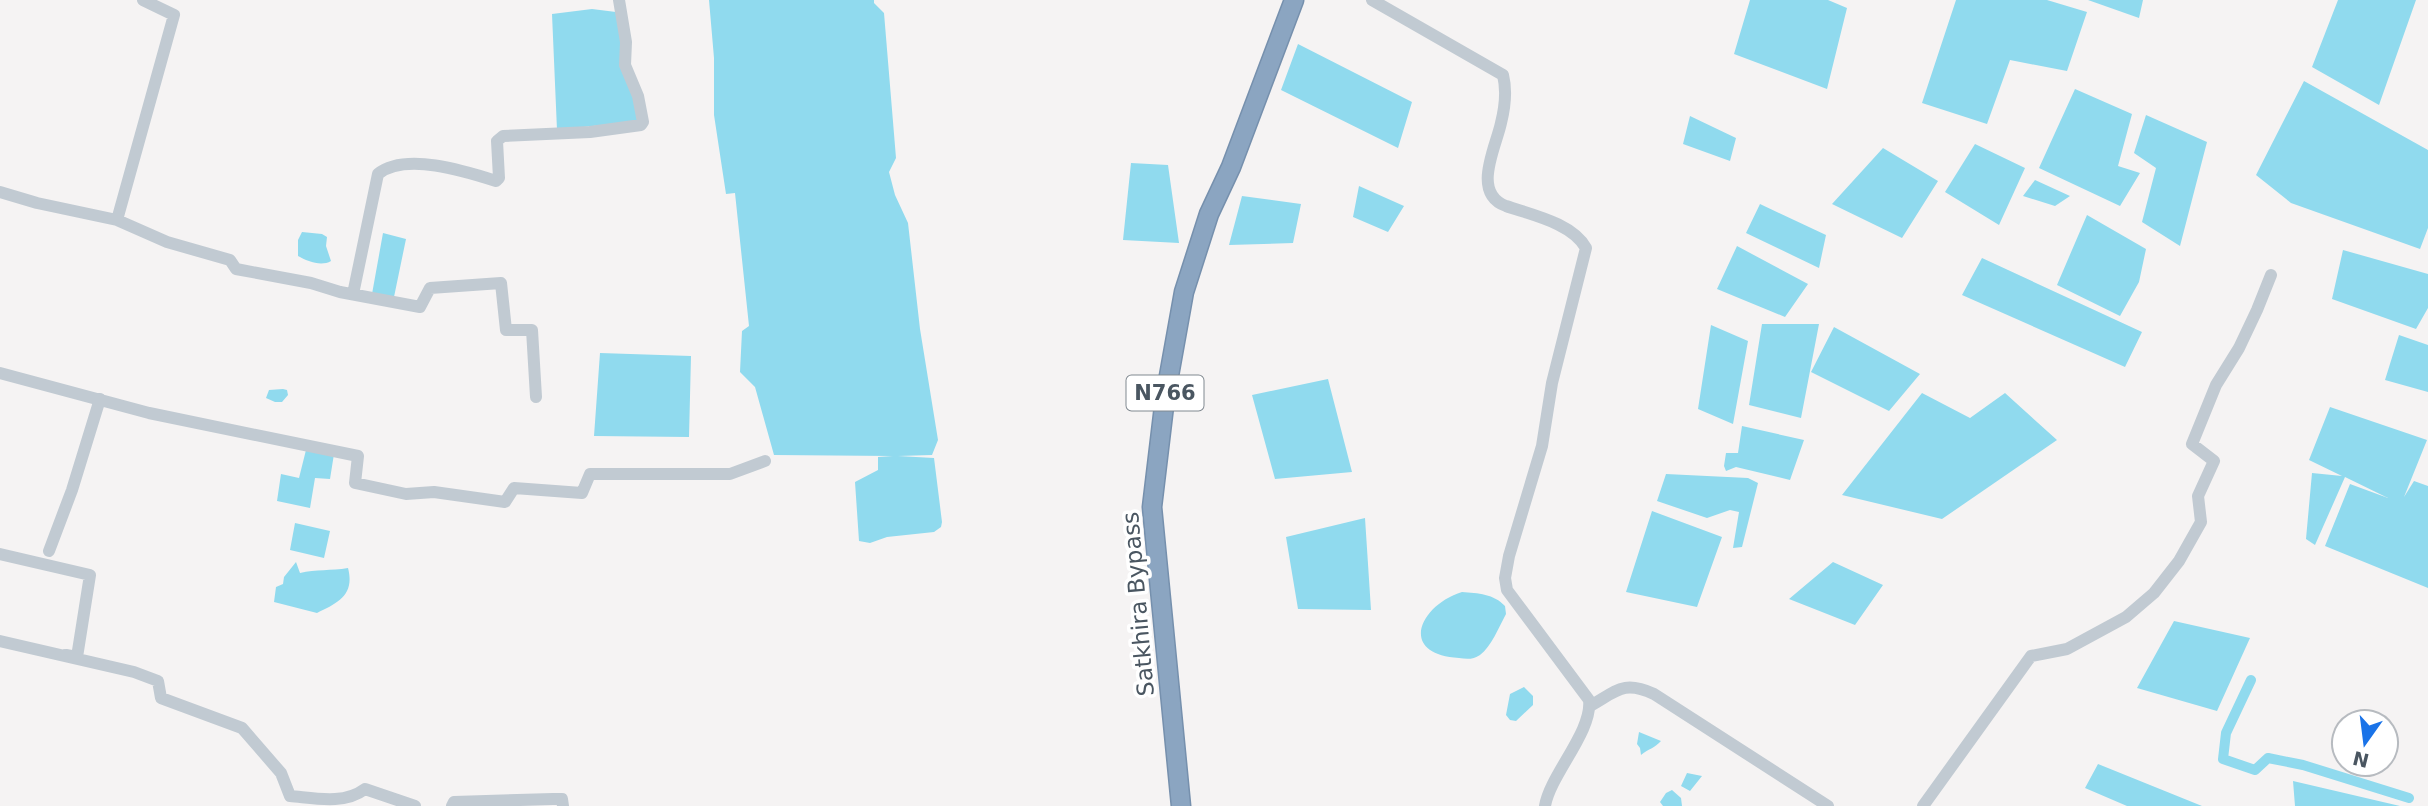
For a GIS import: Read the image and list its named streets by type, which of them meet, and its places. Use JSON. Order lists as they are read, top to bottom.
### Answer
{
  "streets": {
    "highway": ["N766", "Satkhira Bypass"]
  },
  "north": "bottom"
}
